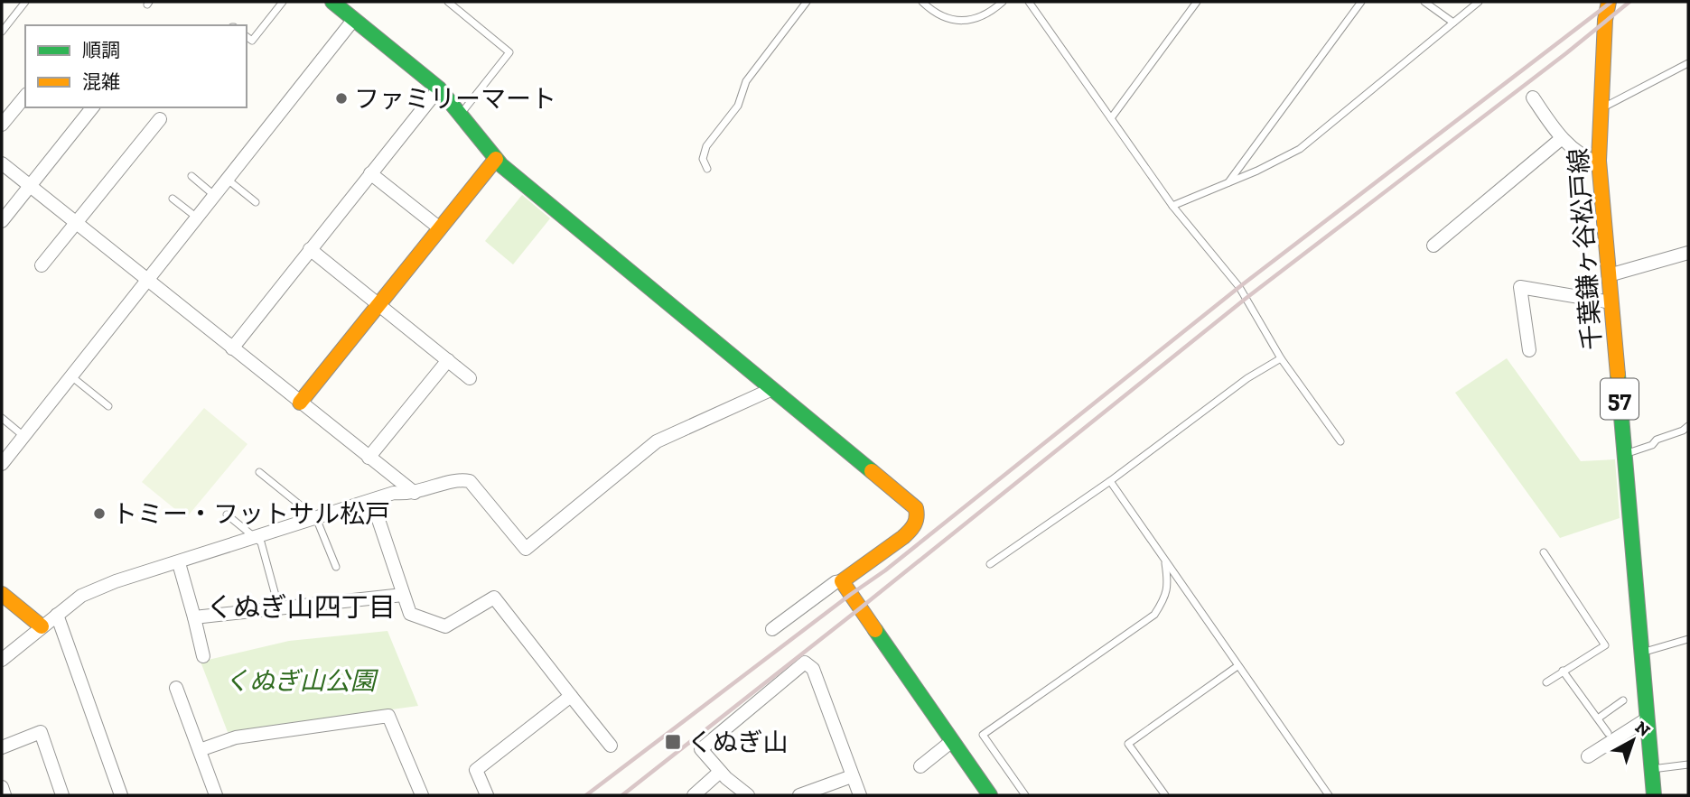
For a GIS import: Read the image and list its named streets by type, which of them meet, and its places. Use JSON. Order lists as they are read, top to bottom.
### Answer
{
  "streets": {
    "street": ["千葉鎌ヶ谷松戸線", "57"]
  },
  "districts": ["くぬぎ山四丁目"],
  "parks": ["くぬぎ山公園"],
  "places": {
    "other": ["ファミリーマート", "トミー・フットサル松戸"],
    "transit": ["くぬぎ山"]
  },
  "legend": ["順調", "混雑"],
  "north": "top right"
}
